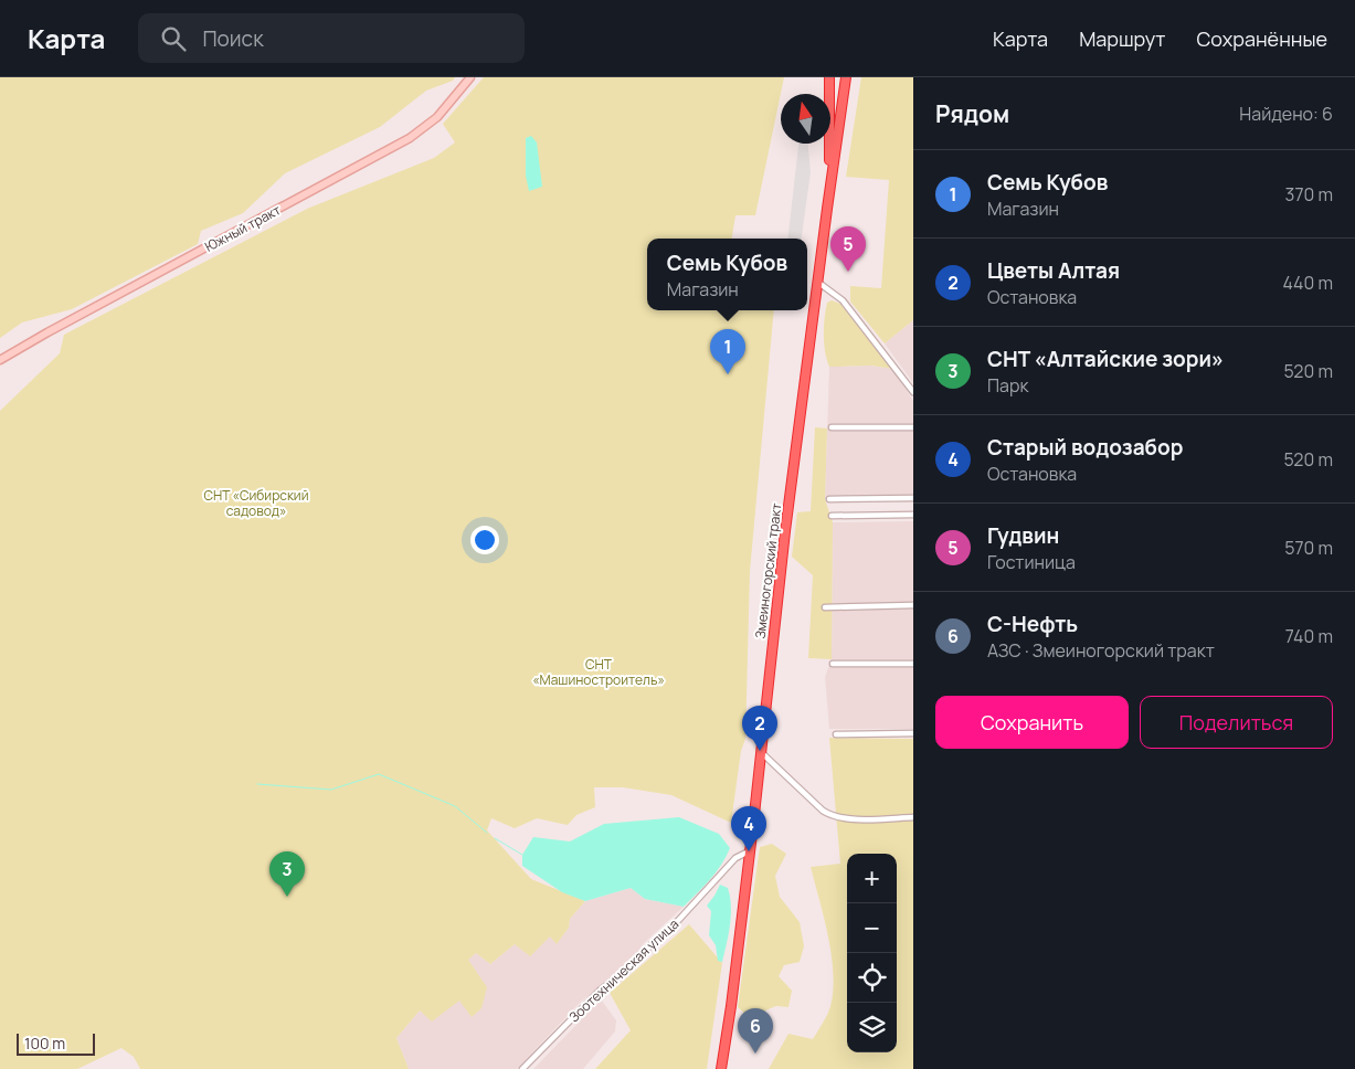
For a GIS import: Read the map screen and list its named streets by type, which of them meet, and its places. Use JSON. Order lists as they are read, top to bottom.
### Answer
{
  "streets": {
    "highway": ["Змеиногорский тракт"],
    "main road": ["Южный тракт"],
    "street": ["Зоотехническая улица"]
  },
  "crossings": [
    ["Змеиногорский тракт", "Зоотехническая улица"]
  ],
  "parks": ["СНТ «Сибирский садовод»", "СНТ «Машиностроитель»"],
  "scale_bar": "100 m",
  "north": "top",
  "page": {
    "header": "Карта",
    "search": "Поиск",
    "nav": ["Карта", "Маршрут", "Сохранённые"],
    "heading": ["Рядом", "Найдено: 6"],
    "list": [
      {
        "mark": "1",
        "name": "Семь Кубов",
        "note": "Магазин",
        "value": "370 m"
      },
      {
        "mark": "2",
        "name": "Цветы Алтая",
        "note": "Остановка",
        "value": "440 m"
      },
      {
        "mark": "3",
        "name": "СНТ «Алтайские зори»",
        "note": "Парк",
        "value": "520 m"
      },
      {
        "mark": "4",
        "name": "Старый водозабор",
        "note": "Остановка",
        "value": "520 m"
      },
      {
        "mark": "5",
        "name": "Гудвин",
        "note": "Гостиница",
        "value": "570 m"
      },
      {
        "mark": "6",
        "name": "С-Нефть",
        "note": "АЗС · Змеиногорский тракт",
        "value": "740 m"
      }
    ],
    "pins": [
      "5",
      "1",
      "2",
      "4",
      "3",
      "6"
    ],
    "popup": ["Семь Кубов", "Магазин"],
    "buttons": ["Сохранить", "Поделиться"],
    "map_buttons": ["+", "−"],
    "scale": "100 m"
  }
}
